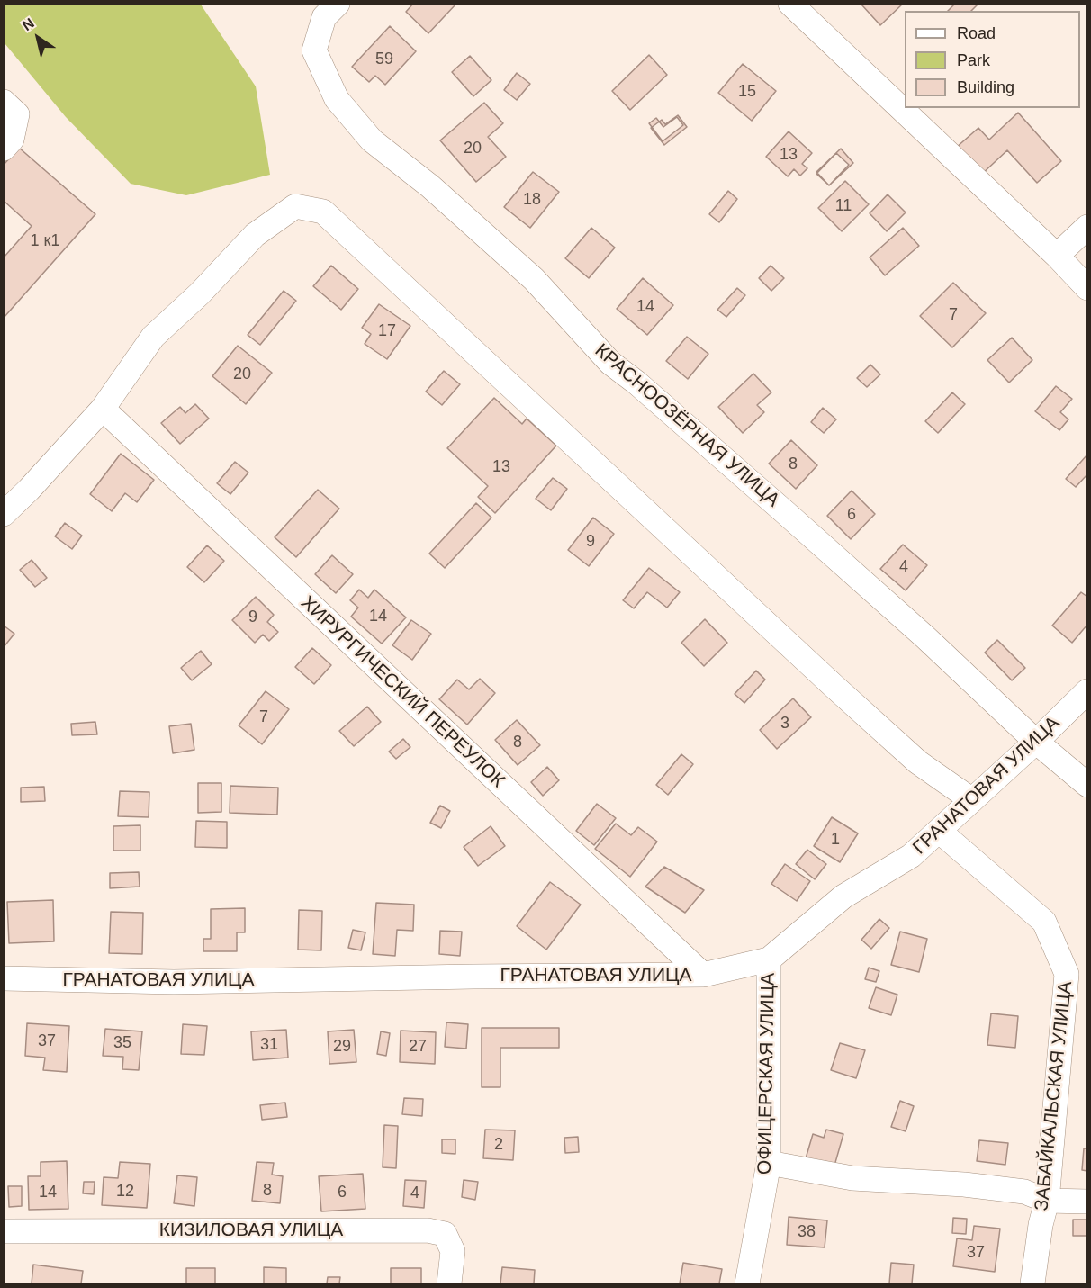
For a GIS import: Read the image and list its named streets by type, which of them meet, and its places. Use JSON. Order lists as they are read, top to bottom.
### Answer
{
  "streets": {
    "street": [
      "КРАСНООЗЁРНАЯ УЛИЦА",
      "ХИРУРГИЧЕСКИЙ ПЕРЕУЛОК",
      "ГРАНАТОВАЯ УЛИЦА",
      "ОФИЦЕРСКАЯ УЛИЦА",
      "ЗАБАЙКАЛЬСКАЯ УЛИЦА",
      "КИЗИЛОВАЯ УЛИЦА"
    ]
  },
  "crossings": [
    ["КРАСНООЗЁРНАЯ УЛИЦА", "ГРАНАТОВАЯ УЛИЦА"],
    ["ХИРУРГИЧЕСКИЙ ПЕРЕУЛОК", "ГРАНАТОВАЯ УЛИЦА"],
    ["ГРАНАТОВАЯ УЛИЦА", "ОФИЦЕРСКАЯ УЛИЦА"],
    ["ГРАНАТОВАЯ УЛИЦА", "ЗАБАЙКАЛЬСКАЯ УЛИЦА"]
  ],
  "house_numbers": [
    "59",
    "15",
    "20",
    "13",
    "18",
    "11",
    "1 к1",
    "14",
    "7",
    "17",
    "20",
    "8",
    "13",
    "6",
    "9",
    "4",
    "14",
    "9",
    "7",
    "3",
    "8",
    "1",
    "37",
    "35",
    "31",
    "29",
    "27",
    "2",
    "8",
    "12",
    "14",
    "6",
    "4",
    "38",
    "37"
  ],
  "legend": ["Road", "Park", "Building"],
  "north": "top left"
}
